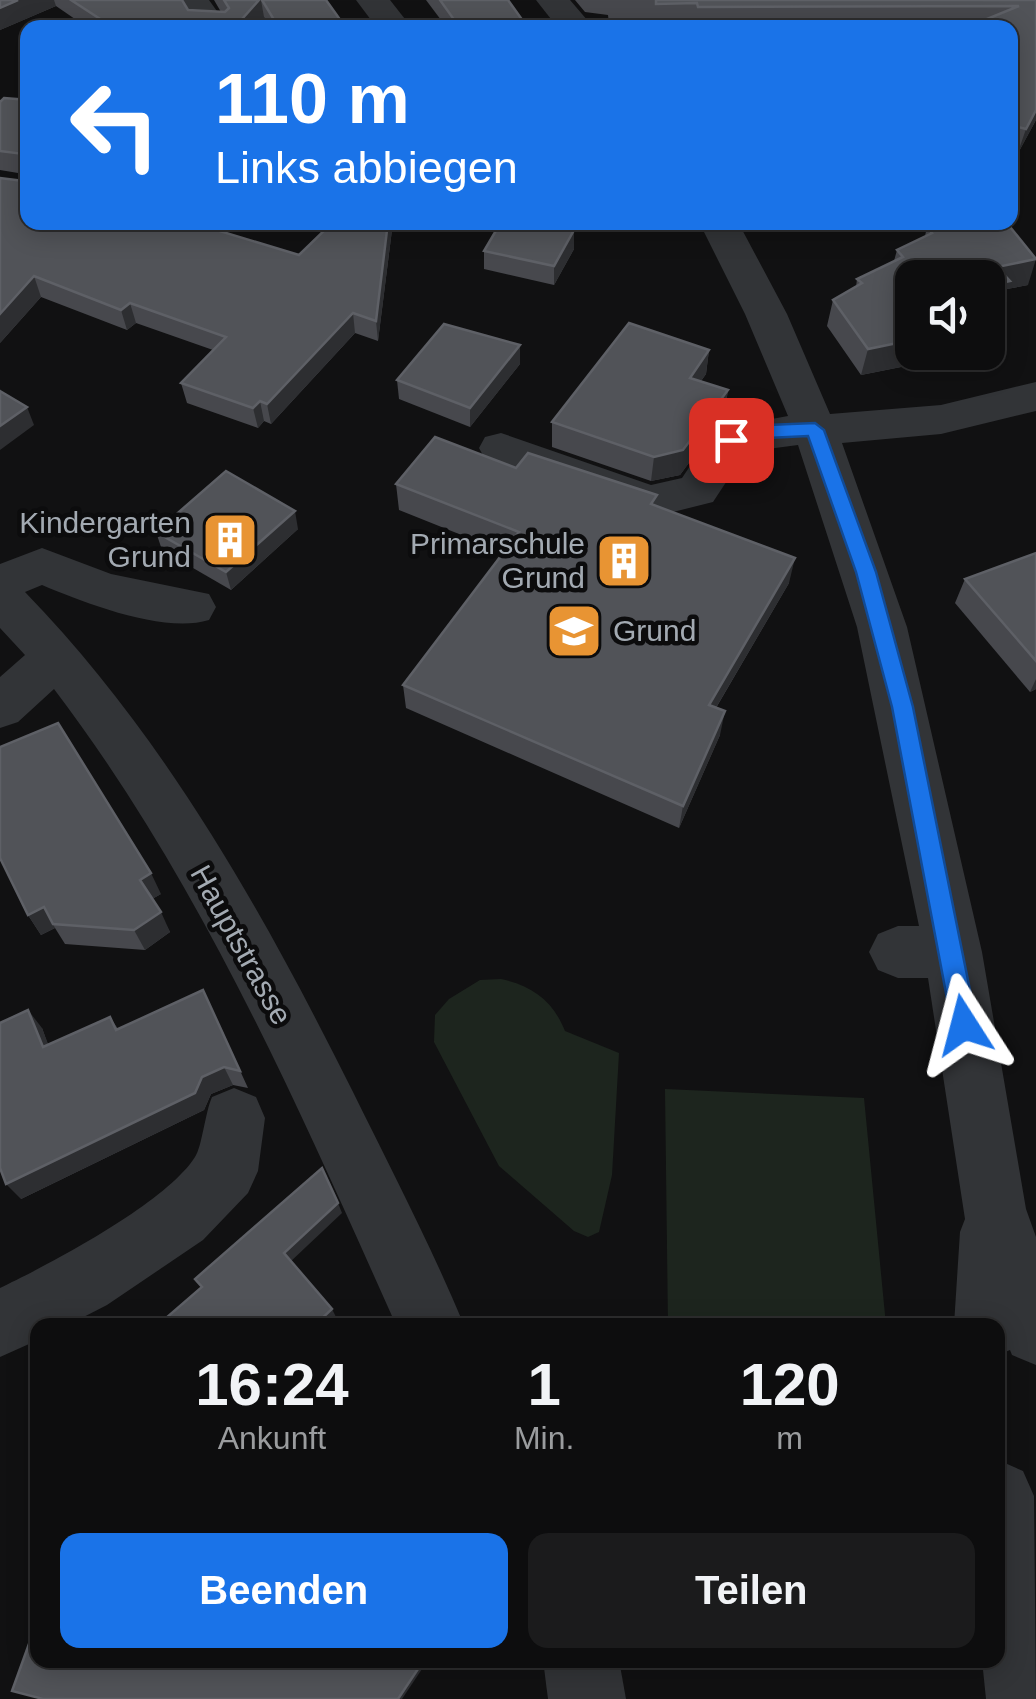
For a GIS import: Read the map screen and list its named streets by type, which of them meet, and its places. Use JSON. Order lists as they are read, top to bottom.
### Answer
{
  "streets": {
    "street": ["Hauptstrasse"]
  },
  "places": {
    "building": ["Kindergarten Grund", "Primarschule Grund"],
    "school or university": ["Grund"]
  },
  "page": {
    "turn": ["110 m", "Links abbiegen"],
    "eta": [
      "16:24",
      "Ankunft",
      "1",
      "Min.",
      "120",
      "m"
    ],
    "buttons": ["Beenden", "Teilen"]
  }
}
